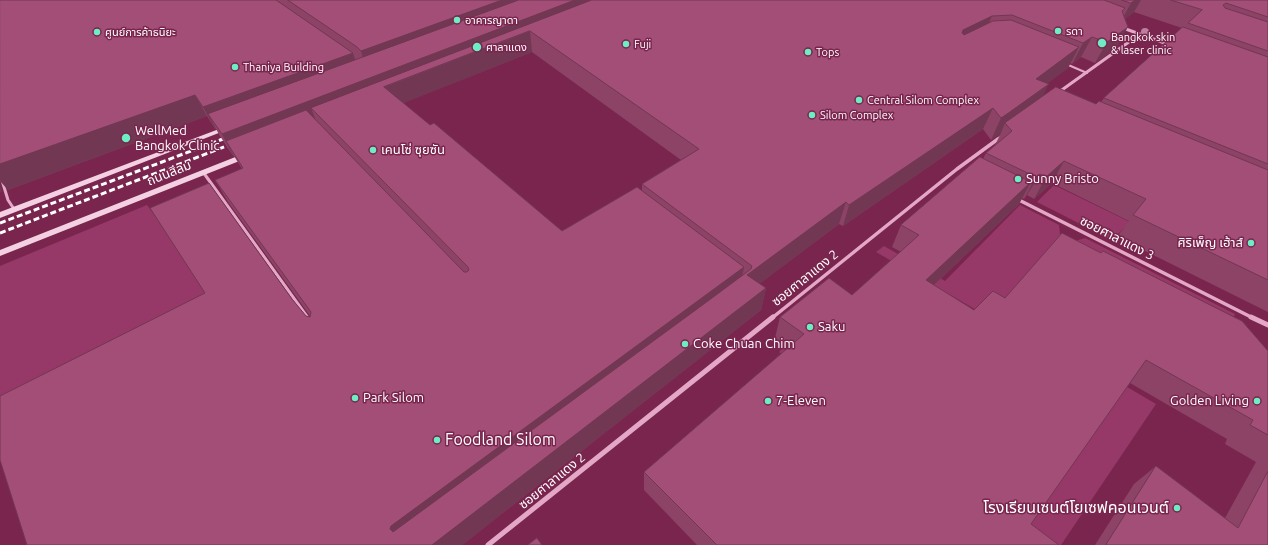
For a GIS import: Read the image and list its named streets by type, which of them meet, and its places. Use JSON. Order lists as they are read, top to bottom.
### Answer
{
  "streets": {
    "main road": ["ถนนสีลม"],
    "street": ["ซอยศาลาแดง 3", "ซอยศาลาแดง 2"]
  },
  "places": [
    "อาคารญาดา",
    "รดา",
    "ศูนย์การค้าธนิยะ",
    "Bangkok skin & laser clinic",
    "Fuji",
    "ศาลาแดง",
    "Tops",
    "Thaniya Building",
    "Central Silom Complex",
    "Silom Complex",
    "WellMed Bangkok Clinic",
    "เคนโซ่ ซุยซัน",
    "Sunny Bristo",
    "ศิริเพ็ญ เฮ้าส์",
    "Saku",
    "Coke Chuan Chim",
    "Park Silom",
    "7-Eleven",
    "Golden Living",
    "Foodland Silom",
    "โรงเรียนเซนต์โยเซฟคอนเวนต์"
  ]
}
